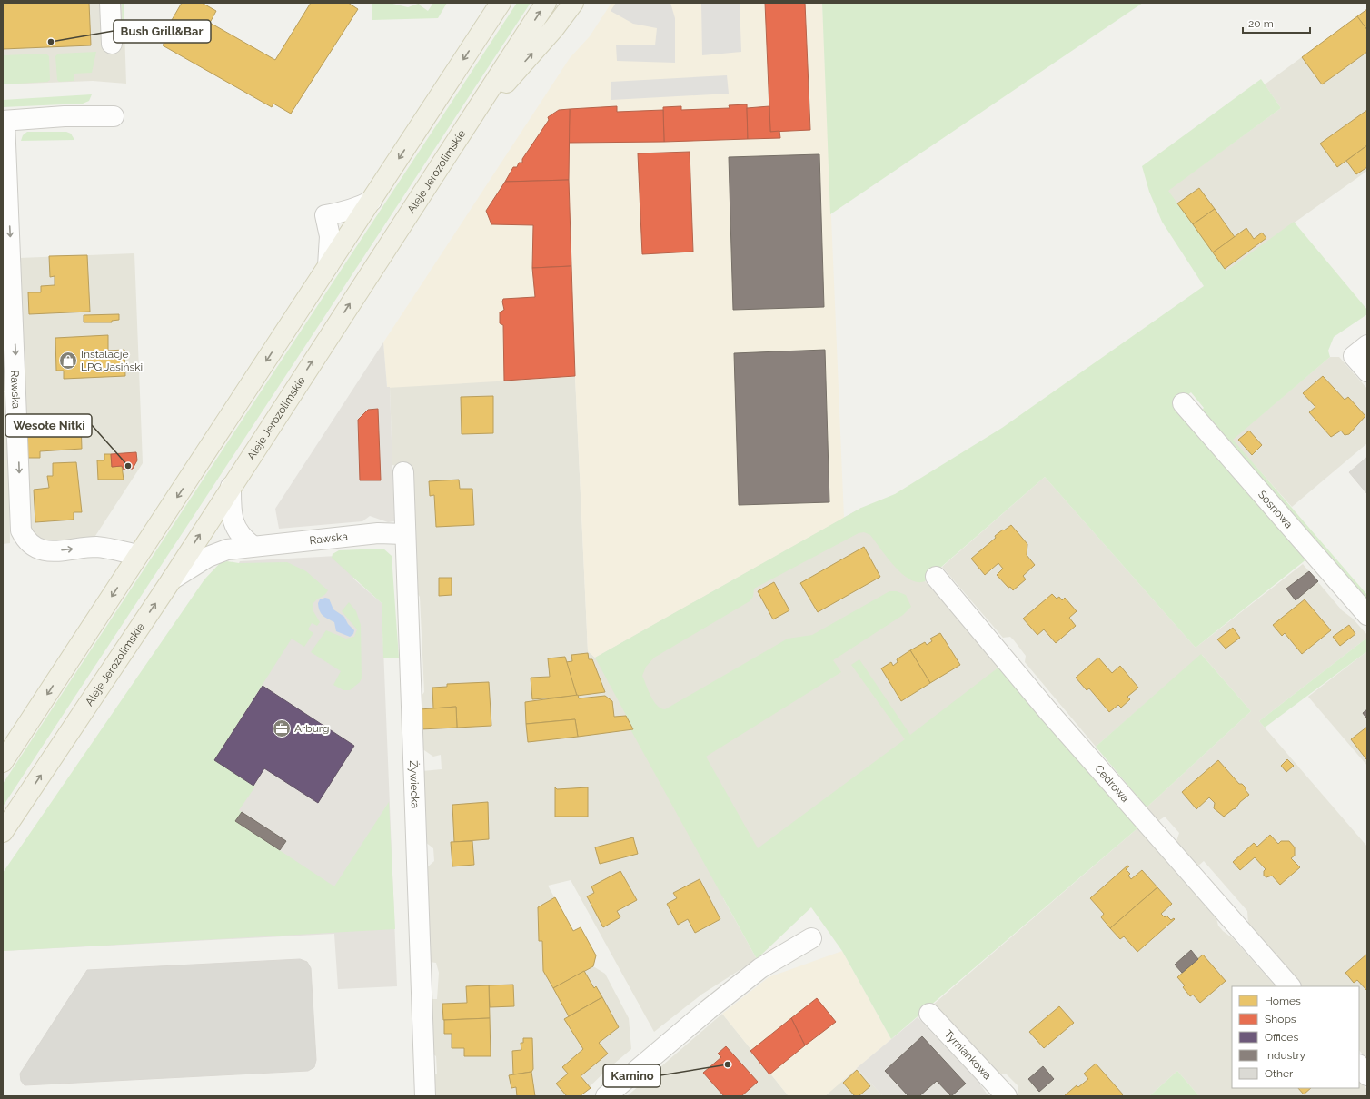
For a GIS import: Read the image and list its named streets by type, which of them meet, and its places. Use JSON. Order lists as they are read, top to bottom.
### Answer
{
  "streets": {
    "main road": ["Aleje Jerozolimskie"],
    "street": [
      "Rawska",
      "Sosnowa",
      "Cedrowa",
      "Żywiecka",
      "Tymiankowa"
    ]
  },
  "crossings": [
    ["Aleje Jerozolimskie", "Rawska"],
    ["Rawska", "Żywiecka"]
  ],
  "one_way": ["Rawska"],
  "places": {
    "other": ["Bush Grill&Bar", "Wesołe Nitki", "Kamino"],
    "shop": ["Instalacje LPG Jasiński"],
    "office": ["Arburg"]
  },
  "legend": [
    "Homes",
    "Shops",
    "Offices",
    "Industry",
    "Other"
  ],
  "scale_bar": "20 m"
}
